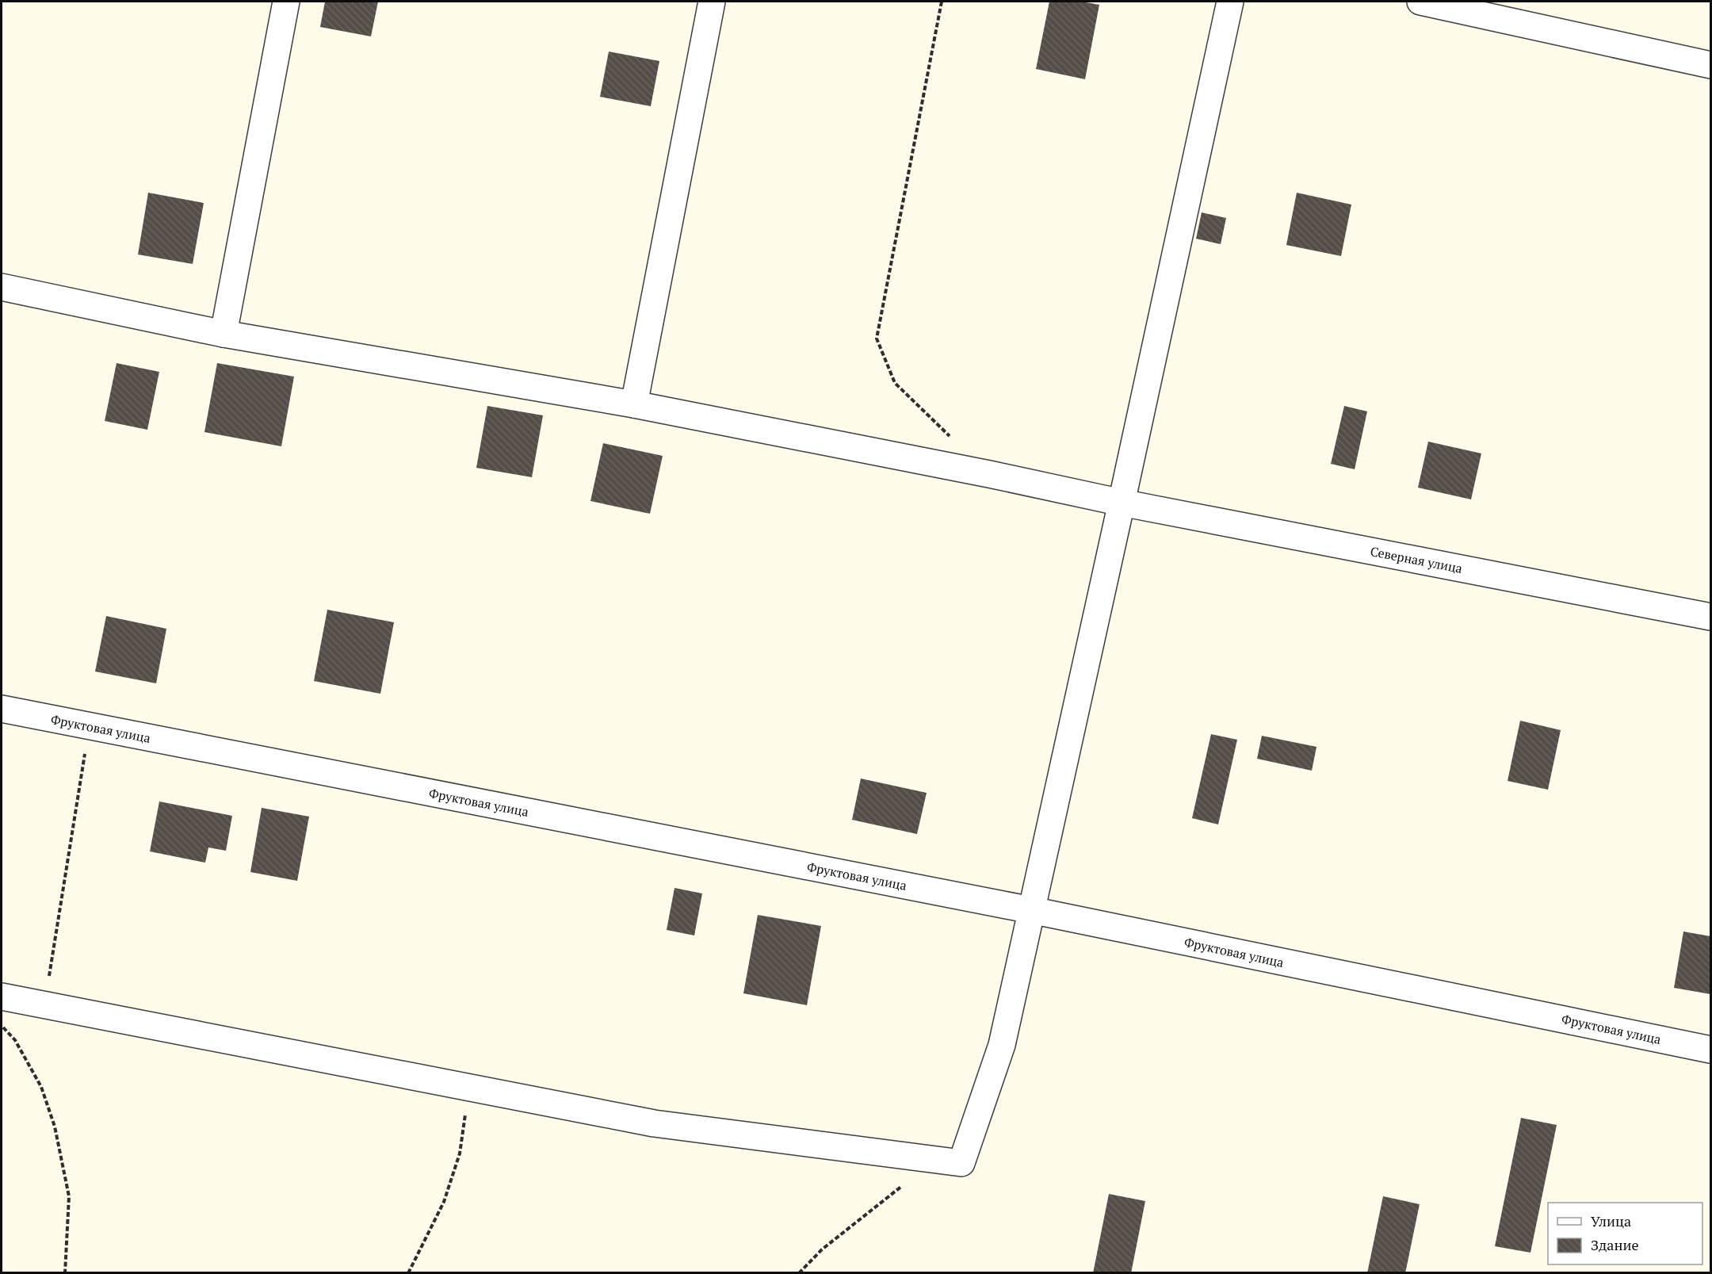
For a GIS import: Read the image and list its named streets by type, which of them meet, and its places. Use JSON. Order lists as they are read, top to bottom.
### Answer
{
  "streets": {
    "street": ["Северная улица", "Фруктовая улица"]
  },
  "legend": ["Улица", "Здание"]
}
